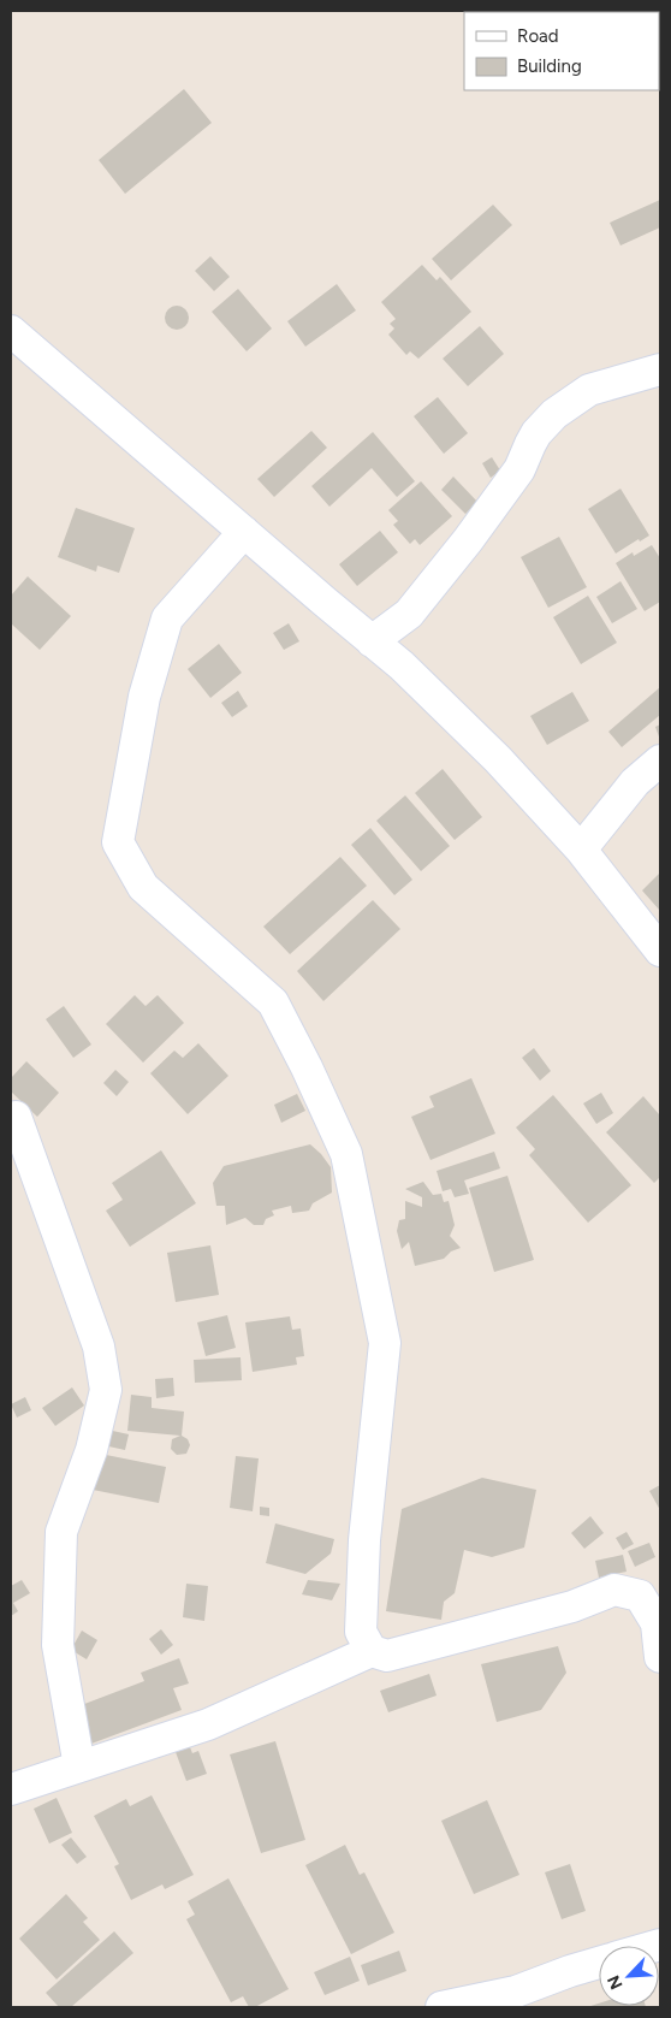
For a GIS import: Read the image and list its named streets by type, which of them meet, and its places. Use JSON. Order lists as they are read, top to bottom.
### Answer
{
  "legend": ["Road", "Building"],
  "north": "bottom left"
}
